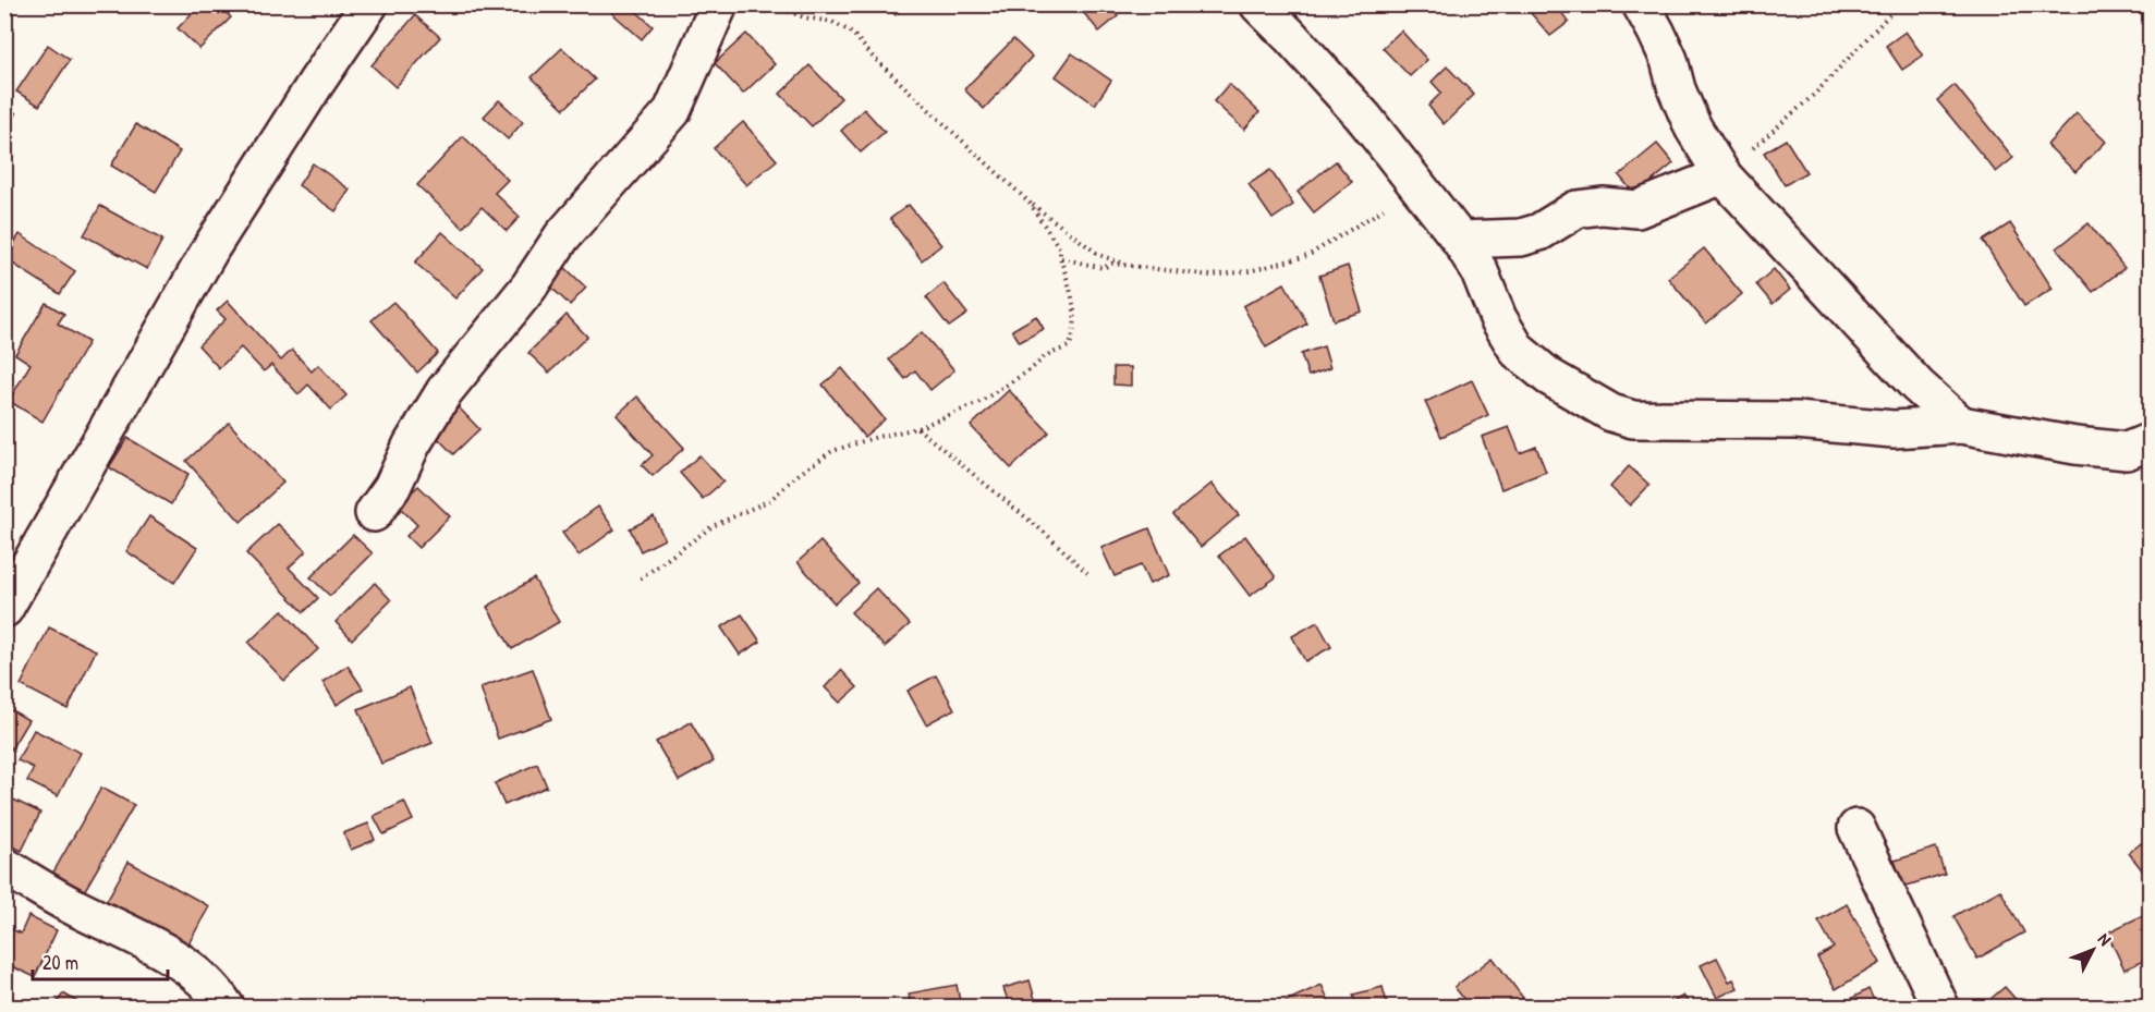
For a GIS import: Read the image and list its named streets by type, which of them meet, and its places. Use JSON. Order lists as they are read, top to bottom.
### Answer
{
  "scale_bar": "20 m",
  "north": "top right"
}
